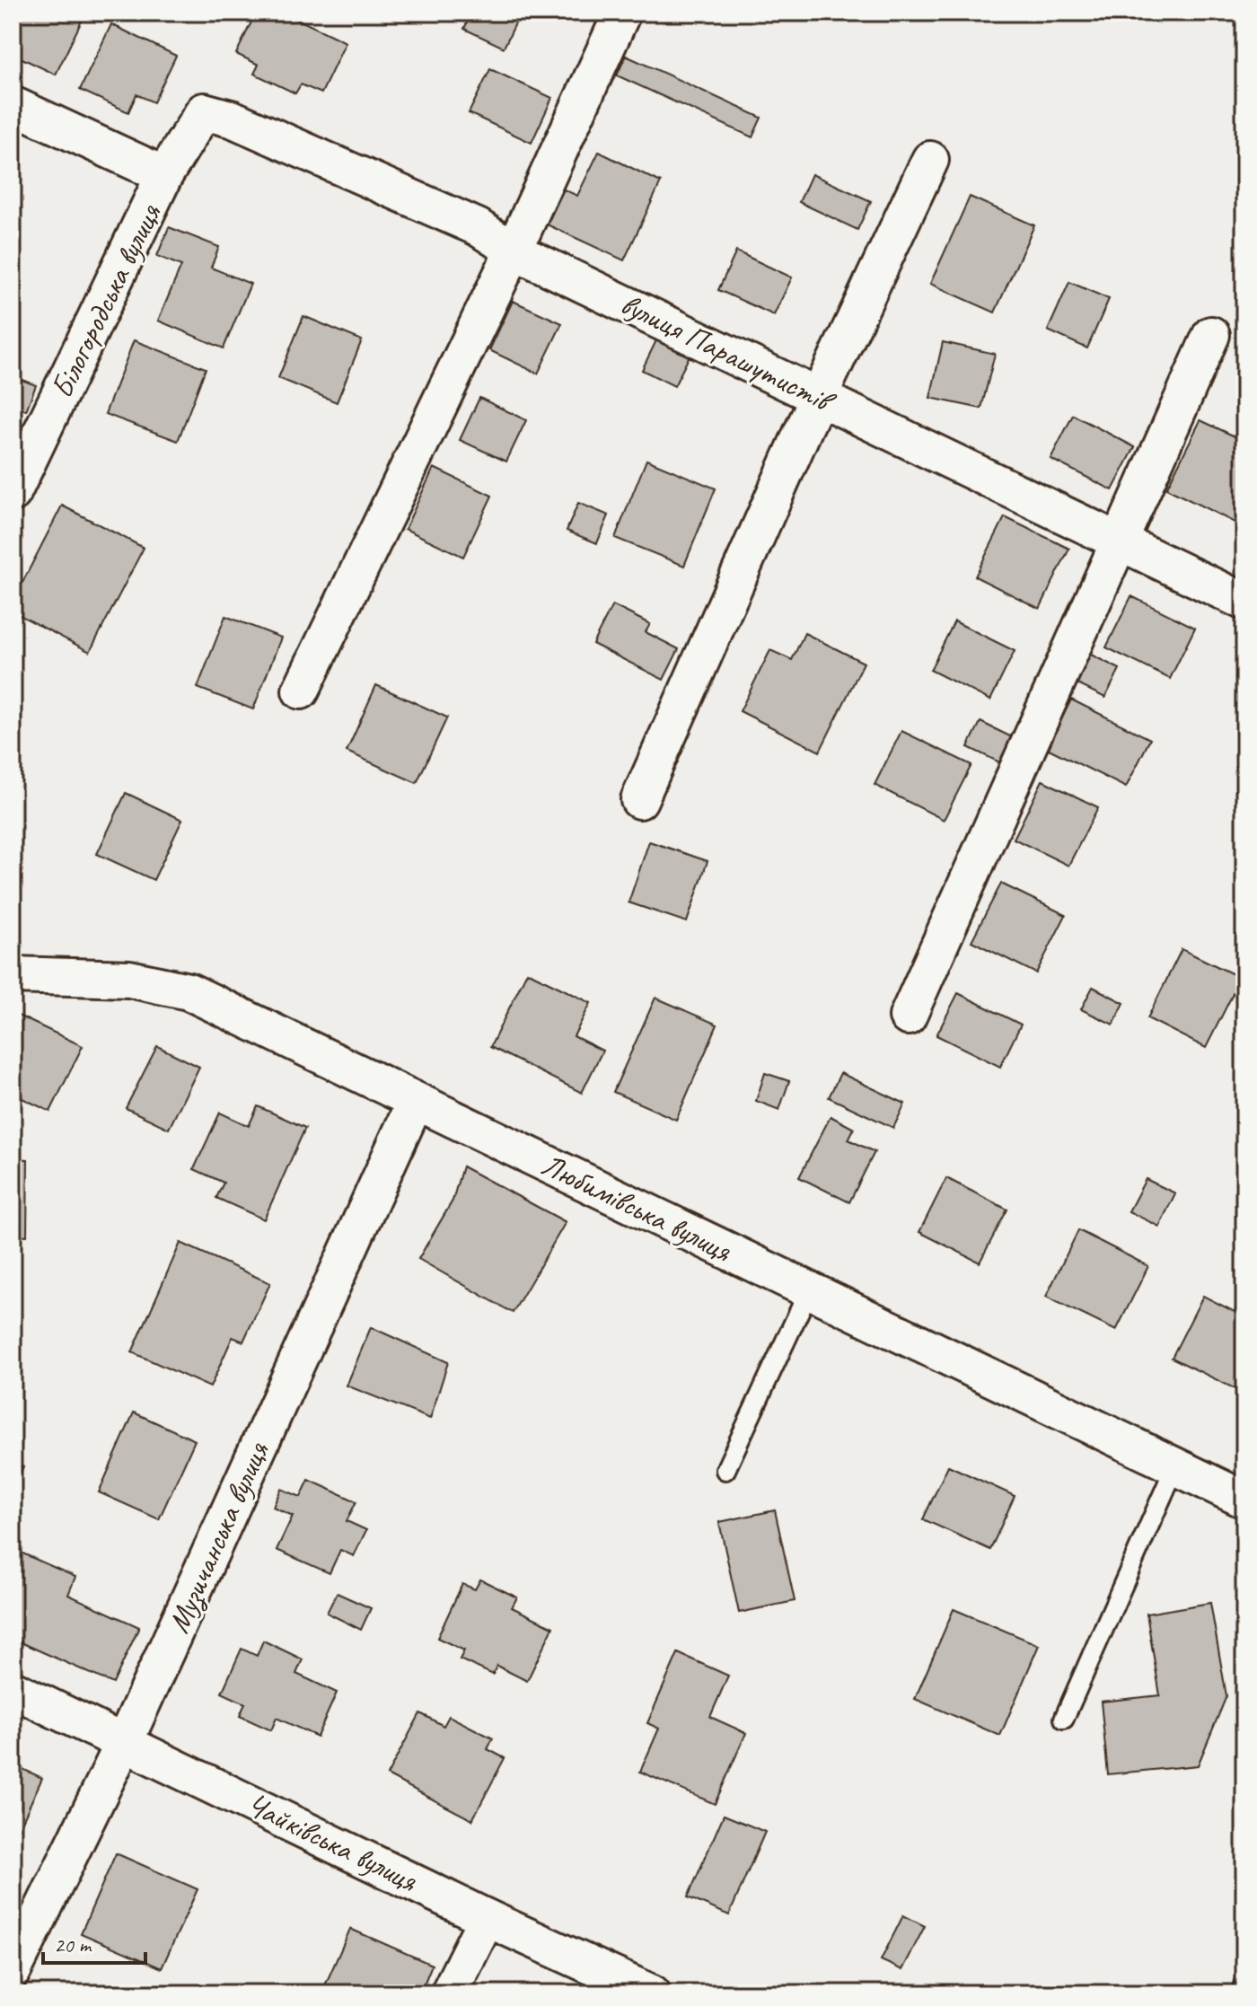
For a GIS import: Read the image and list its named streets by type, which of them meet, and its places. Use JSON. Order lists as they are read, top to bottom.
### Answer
{
  "streets": {
    "street": [
      "Білогородська вулиця",
      "вулиця Парашутистів",
      "Любимівська вулиця",
      "Музичанська вулиця",
      "Чайківська вулиця"
    ]
  },
  "crossings": [
    ["Білогородська вулиця", "вулиця Парашутистів"],
    ["Любимівська вулиця", "Музичанська вулиця"],
    ["Музичанська вулиця", "Чайківська вулиця"]
  ],
  "scale_bar": "20 m"
}
